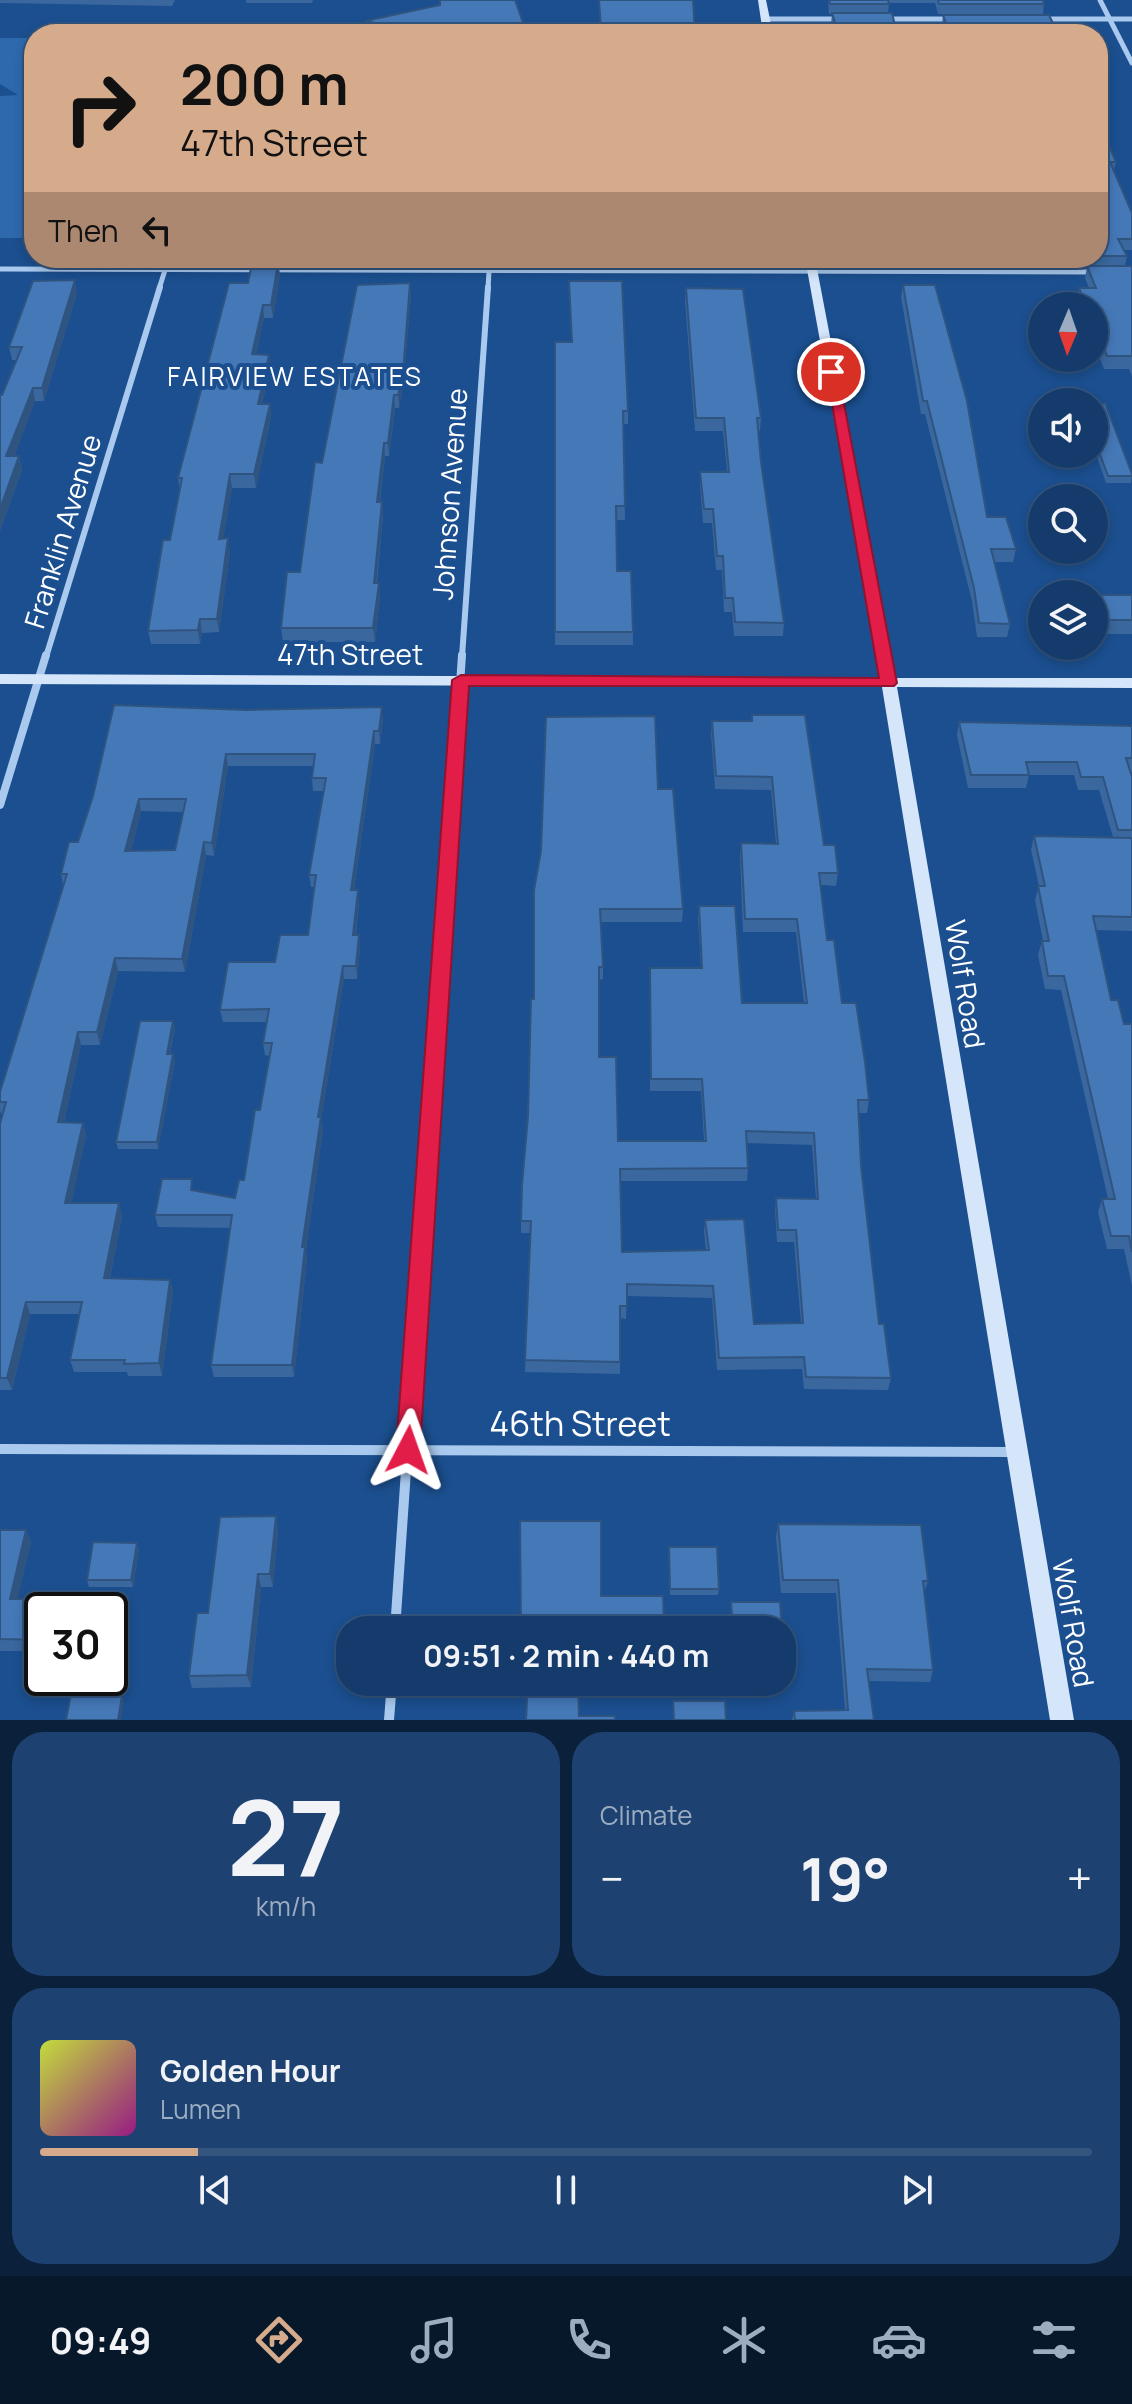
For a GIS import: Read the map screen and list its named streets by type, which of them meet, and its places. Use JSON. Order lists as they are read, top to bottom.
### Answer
{
  "streets": {
    "main road": ["47th Street", "Wolf Road"],
    "street": ["Johnson Avenue", "Franklin Avenue", "46th Street"]
  },
  "crossings": [
    ["Johnson Avenue", "47th Street"],
    ["Johnson Avenue", "46th Street"],
    ["Franklin Avenue", "47th Street"],
    ["47th Street", "Wolf Road"],
    ["Wolf Road", "46th Street"]
  ],
  "districts": ["FAIRVIEW ESTATES"],
  "north": "bottom",
  "page": {
    "turn": ["200 m", "47th Street"],
    "then": "Then",
    "limit": "30",
    "trip": "09:51 · 2 min · 440 m",
    "tile": [
      ["27", "km/h"],
      "Climate"
    ],
    "heat": ["−", "19°", "+"],
    "song": ["Golden Hour", "Lumen"],
    "tabs": "09:49"
  }
}
